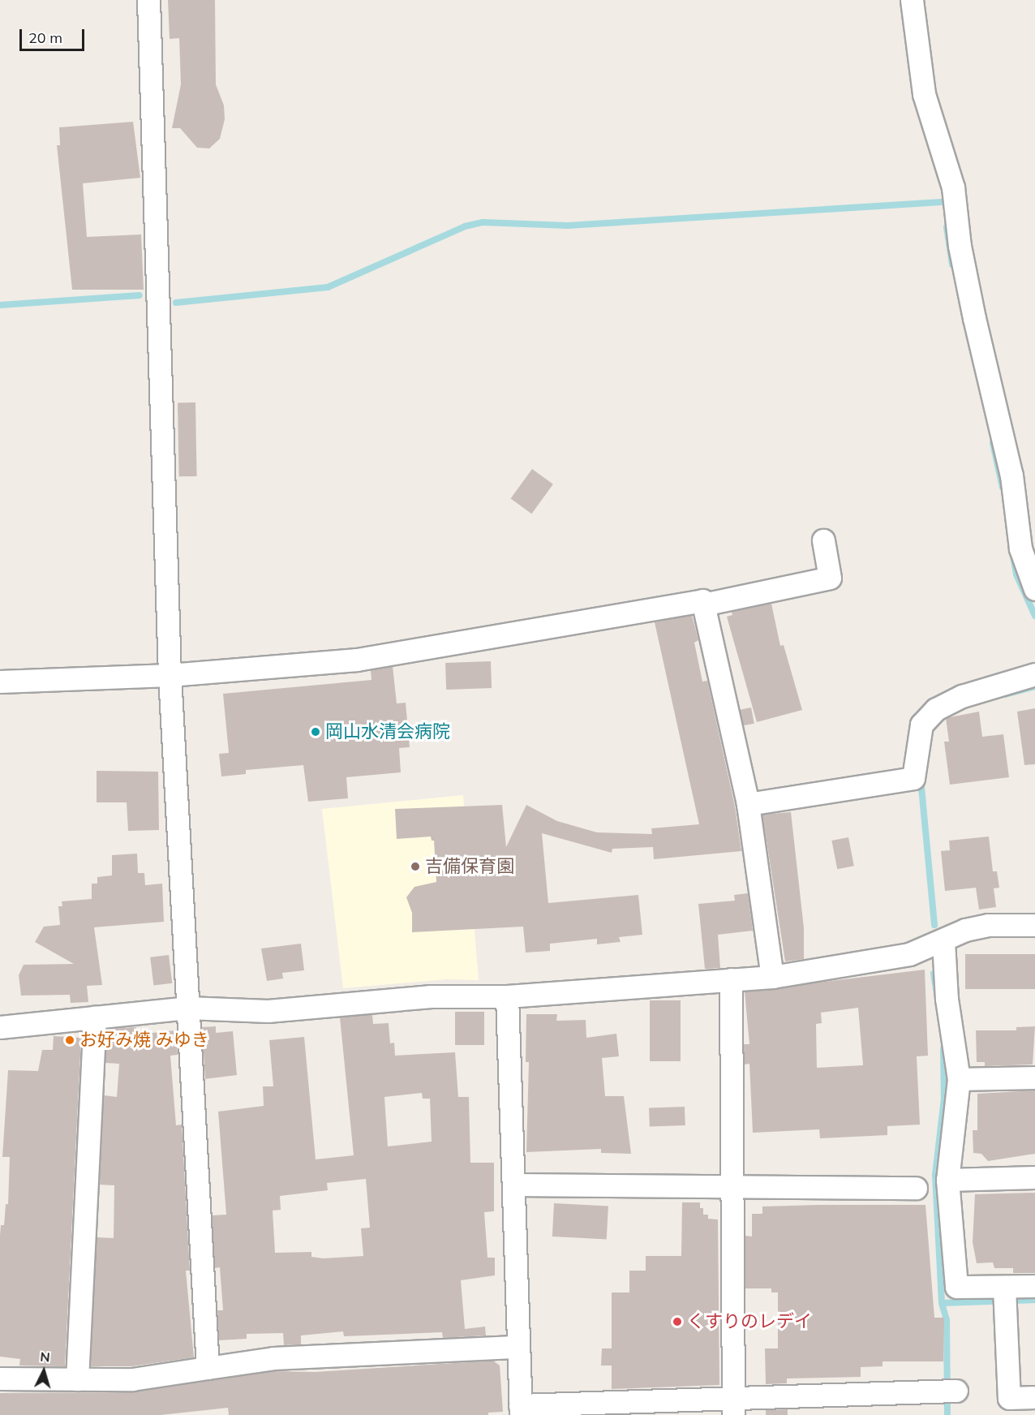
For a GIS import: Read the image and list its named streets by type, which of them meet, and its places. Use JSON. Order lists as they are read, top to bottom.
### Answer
{
  "places": [
    "岡山水清会病院",
    "吉備保育園",
    "お好み焼 みゆき",
    "くすりのレデイ"
  ],
  "scale_bar": "20 m",
  "north": "top"
}
